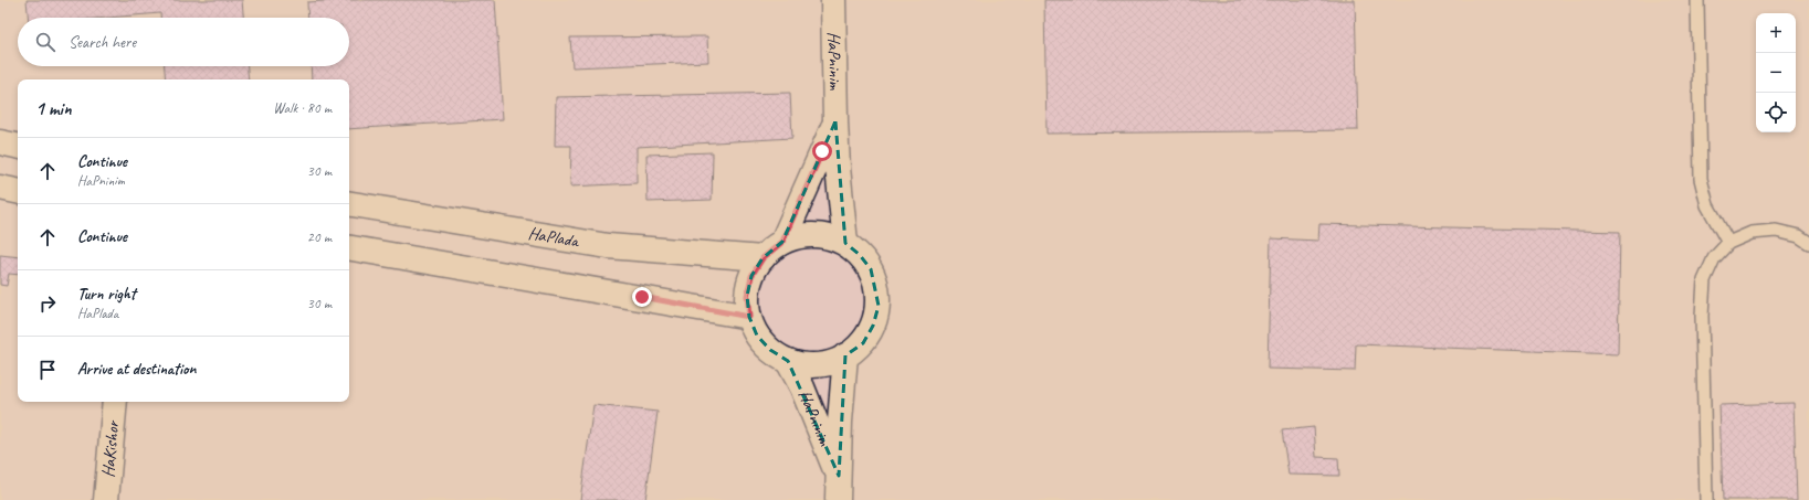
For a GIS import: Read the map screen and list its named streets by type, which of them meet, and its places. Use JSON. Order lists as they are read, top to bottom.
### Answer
{
  "streets": {
    "street": ["HaPninim", "HaPlada", "HaKishor"]
  },
  "crossings": [
    ["HaPninim", "HaPlada"]
  ],
  "page": {
    "map_buttons": ["+", "−"],
    "search": "Search here",
    "heading": ["1 min", "Walk · 80 m"],
    "list": [
      ["Continue", "HaPninim", "30 m"],
      ["Continue", "20 m"],
      ["Turn right", "HaPlada", "30 m"],
      "Arrive at destination"
    ]
  }
}
